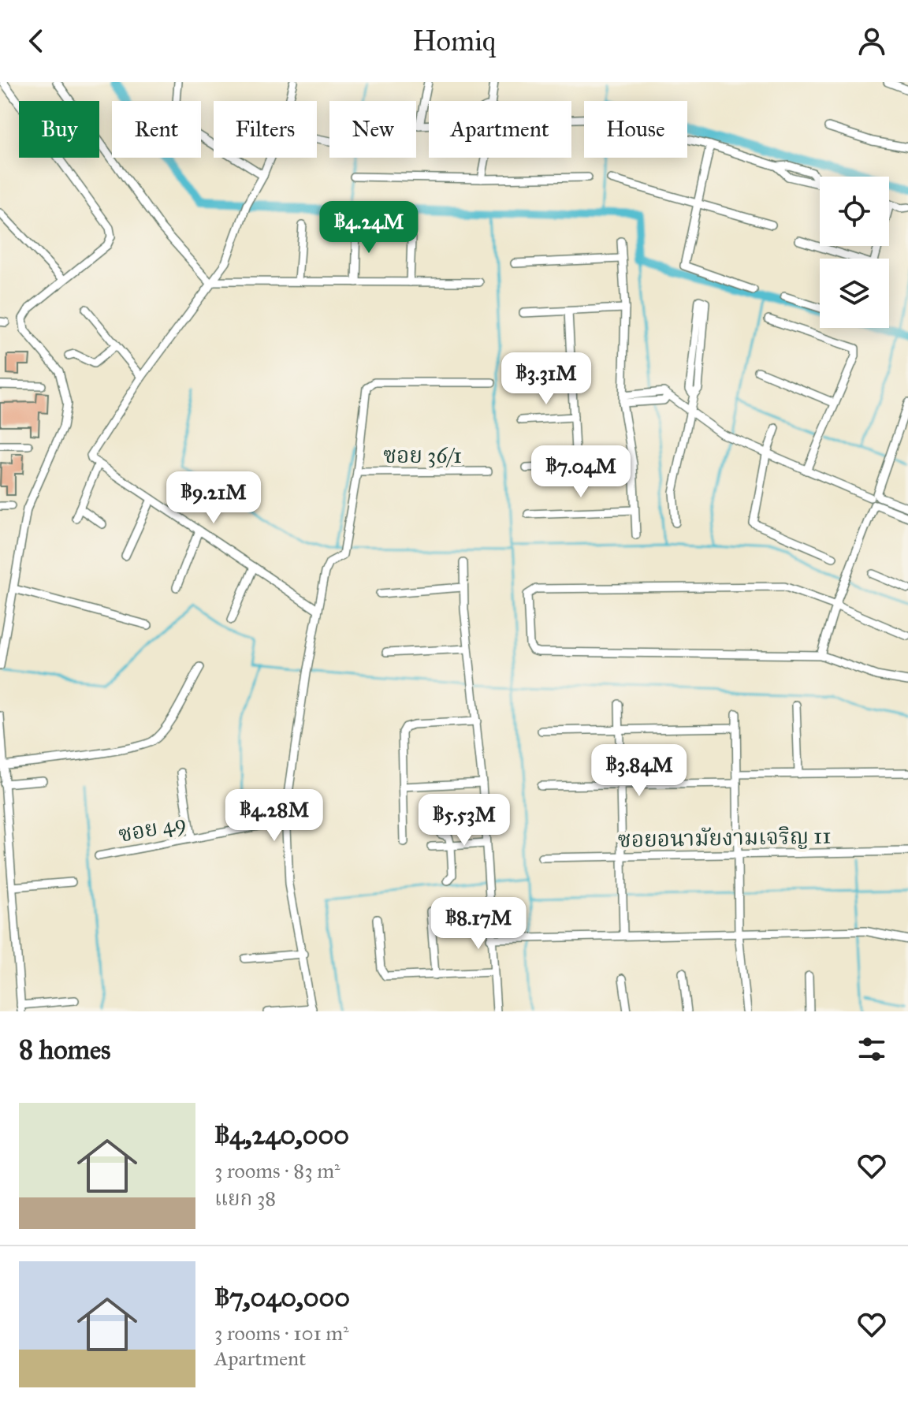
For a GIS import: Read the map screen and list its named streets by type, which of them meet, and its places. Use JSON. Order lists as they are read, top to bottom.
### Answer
{
  "streets": {
    "street": ["ซอย 36/1", "ซอย 49", "ซอยอนามัยงามเจริญ 11"]
  },
  "page": {
    "header": "Homiq",
    "chip": [
      "Buy",
      "Rent",
      "Filters",
      "New",
      "Apartment",
      "House"
    ],
    "price": [
      "฿4.24M",
      "฿3.31M",
      "฿7.04M",
      "฿9.21M",
      "฿3.84M",
      "฿4.28M",
      "฿5.53M",
      "฿8.17M"
    ],
    "heading": "8 homes",
    "list": [
      {
        "name": "฿4,240,000",
        "note": "3 rooms · 83 m² · แยก 38"
      },
      {
        "name": "฿7,040,000",
        "note": "3 rooms · 101 m² · Apartment"
      }
    ]
  }
}
